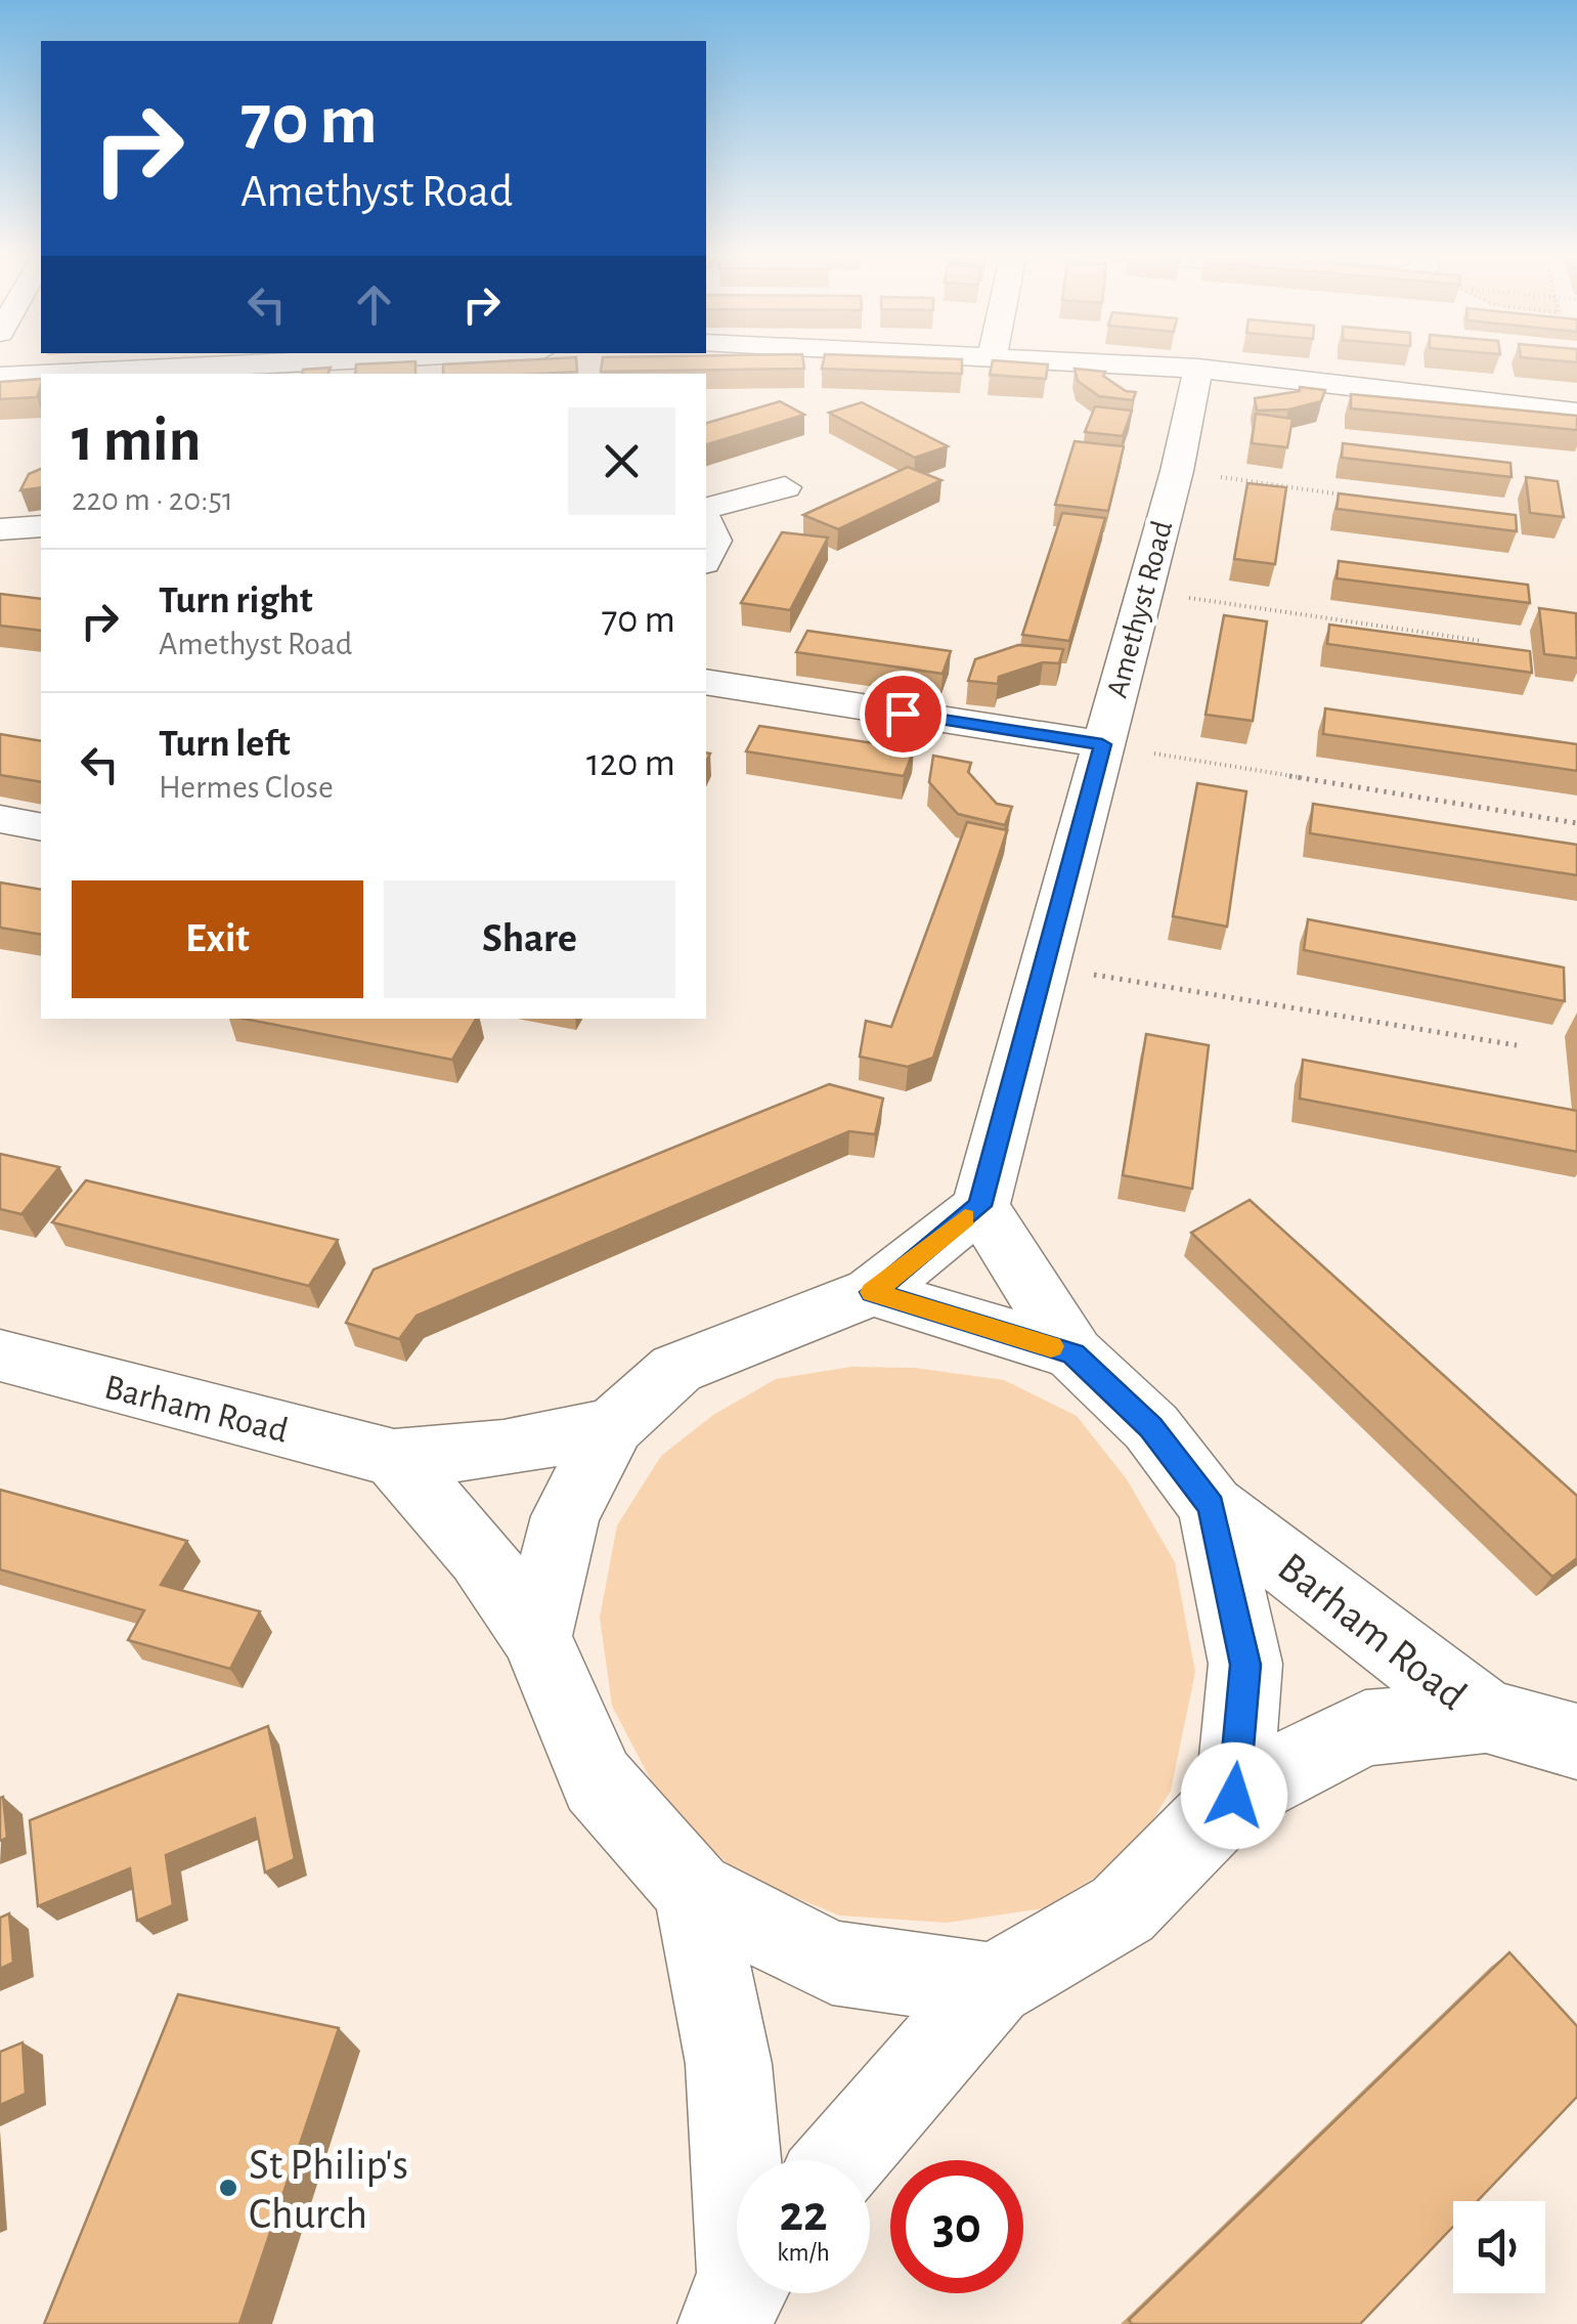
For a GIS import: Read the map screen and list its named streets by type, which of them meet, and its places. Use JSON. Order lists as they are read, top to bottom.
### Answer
{
  "streets": {
    "street": ["Amethyst Road", "Barham Road"]
  },
  "places": ["St Philip's Church"],
  "page": {
    "turn": ["70 m", "Amethyst Road"],
    "heading": ["1 min", "220 m · 20:51"],
    "list": [
      {
        "name": "Turn right",
        "note": "Amethyst Road",
        "value": "70 m"
      },
      {
        "name": "Turn left",
        "note": "Hermes Close",
        "value": "120 m"
      }
    ],
    "buttons": ["Exit", "Share"],
    "speed": "22 km/h",
    "limit": "30"
  }
}
